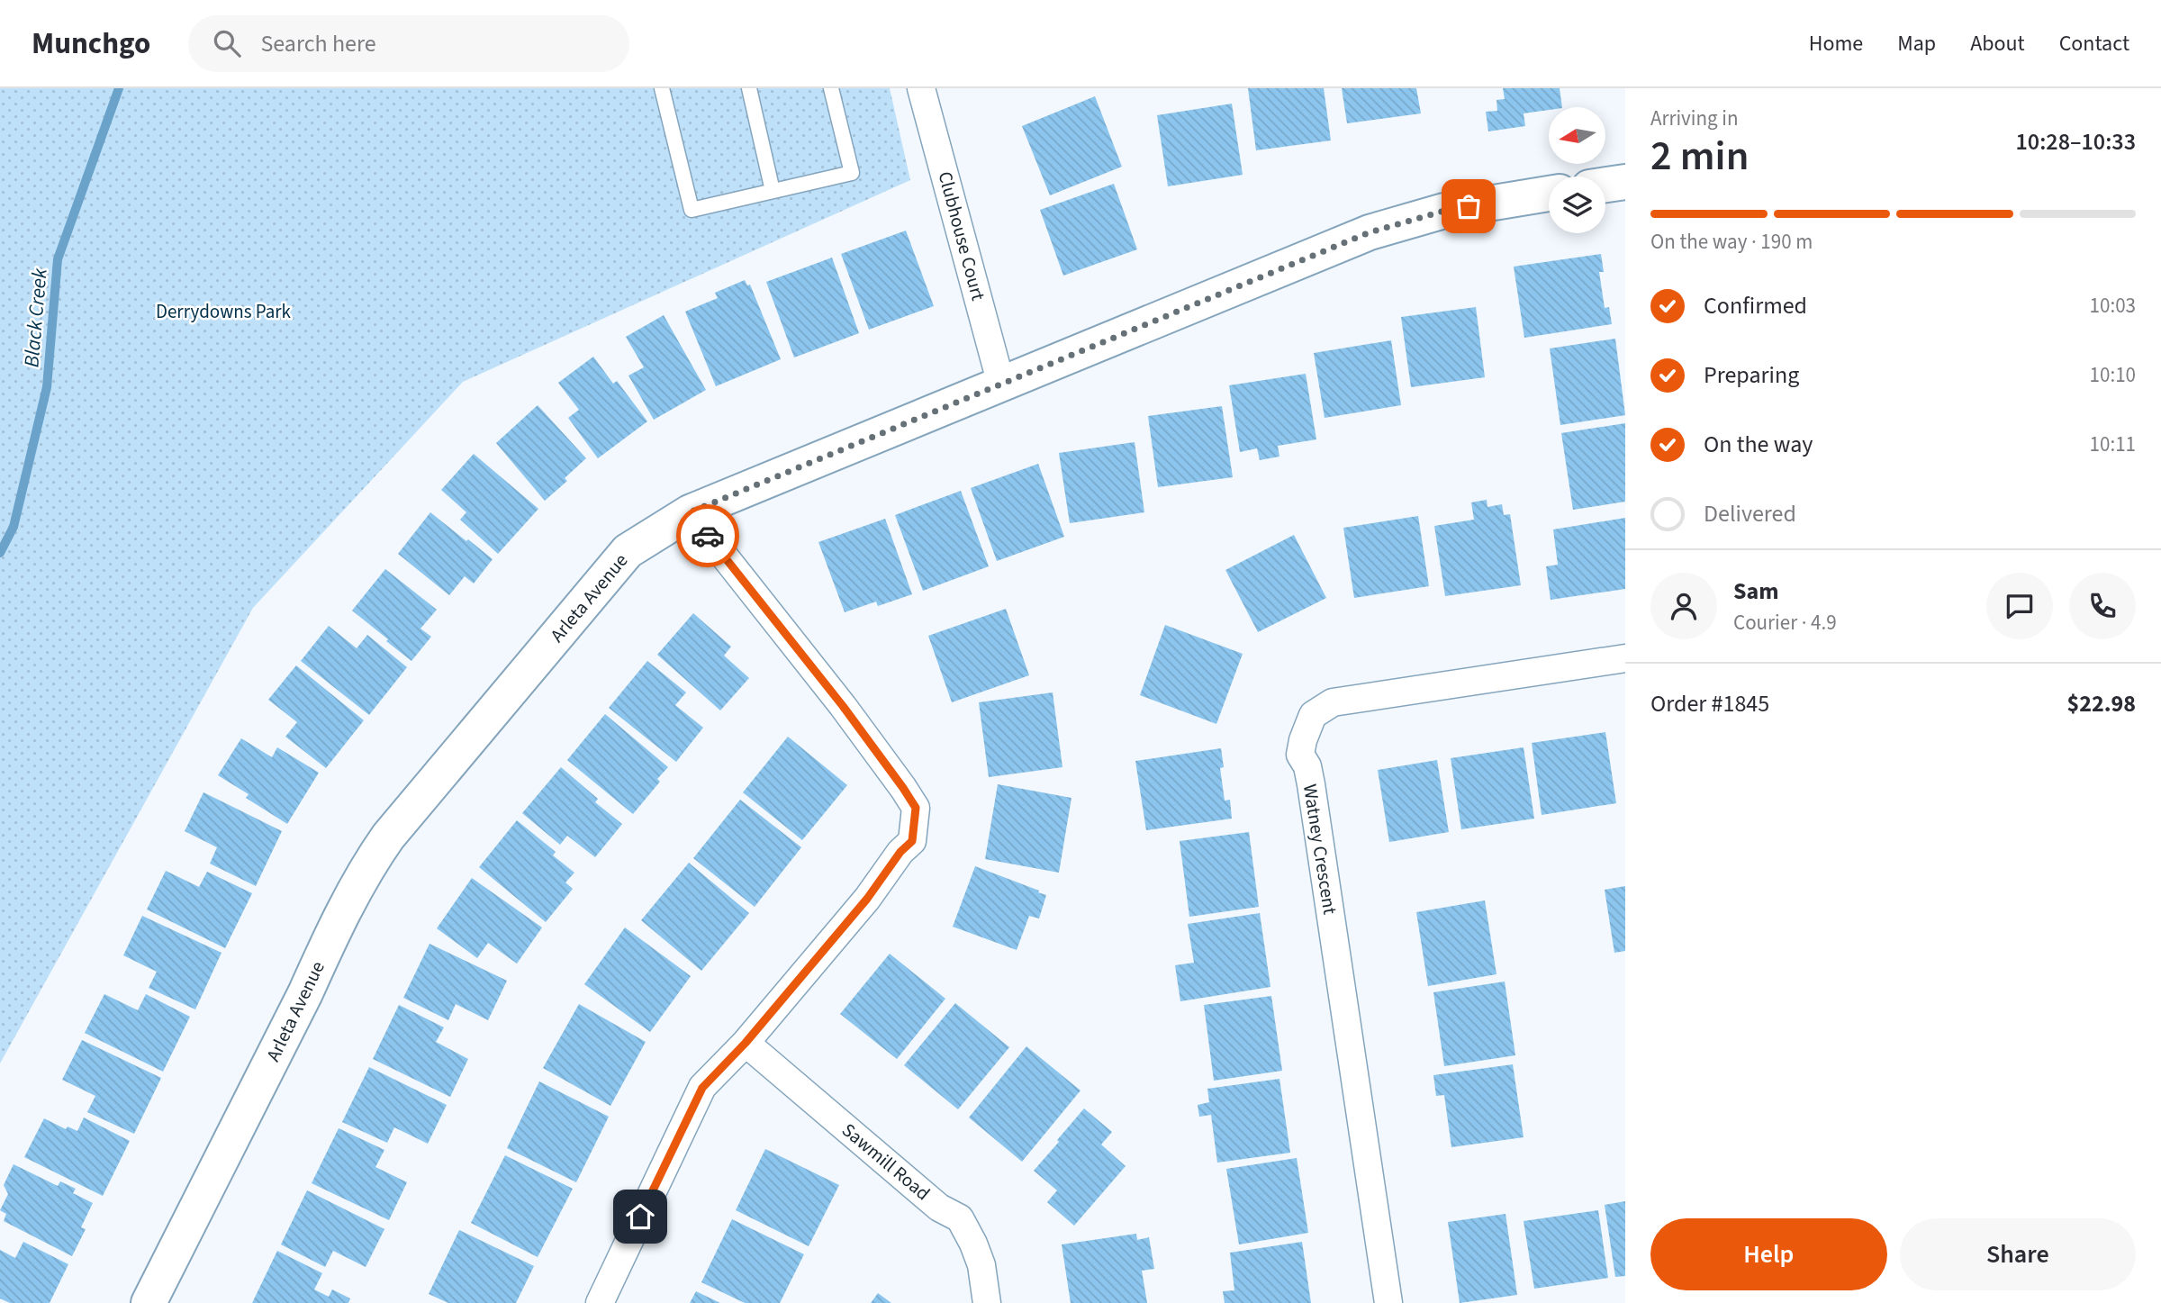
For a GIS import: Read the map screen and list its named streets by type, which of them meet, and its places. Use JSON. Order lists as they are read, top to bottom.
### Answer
{
  "streets": {
    "street": [
      "Clubhouse Court",
      "Arleta Avenue",
      "Watney Crescent",
      "Sawmill Road"
    ]
  },
  "crossings": [
    ["Clubhouse Court", "Arleta Avenue"]
  ],
  "water": ["Black Creek"],
  "parks": ["Derrydowns Park"],
  "north": "left",
  "page": {
    "header": "Munchgo",
    "search": "Search here",
    "nav": [
      "Home",
      "Map",
      "About",
      "Contact"
    ],
    "heading": ["2 min", "Arriving in", "10:28–10:33"],
    "panel": [
      "Sam",
      "Courier · 4.9",
      "Order #1845",
      "$22.98"
    ],
    "bar": "On the way · 190 m",
    "list": [
      ["Confirmed", "10:03"],
      ["Preparing", "10:10"],
      ["On the way", "10:11"],
      "Delivered"
    ],
    "buttons": ["Help", "Share"]
  }
}
